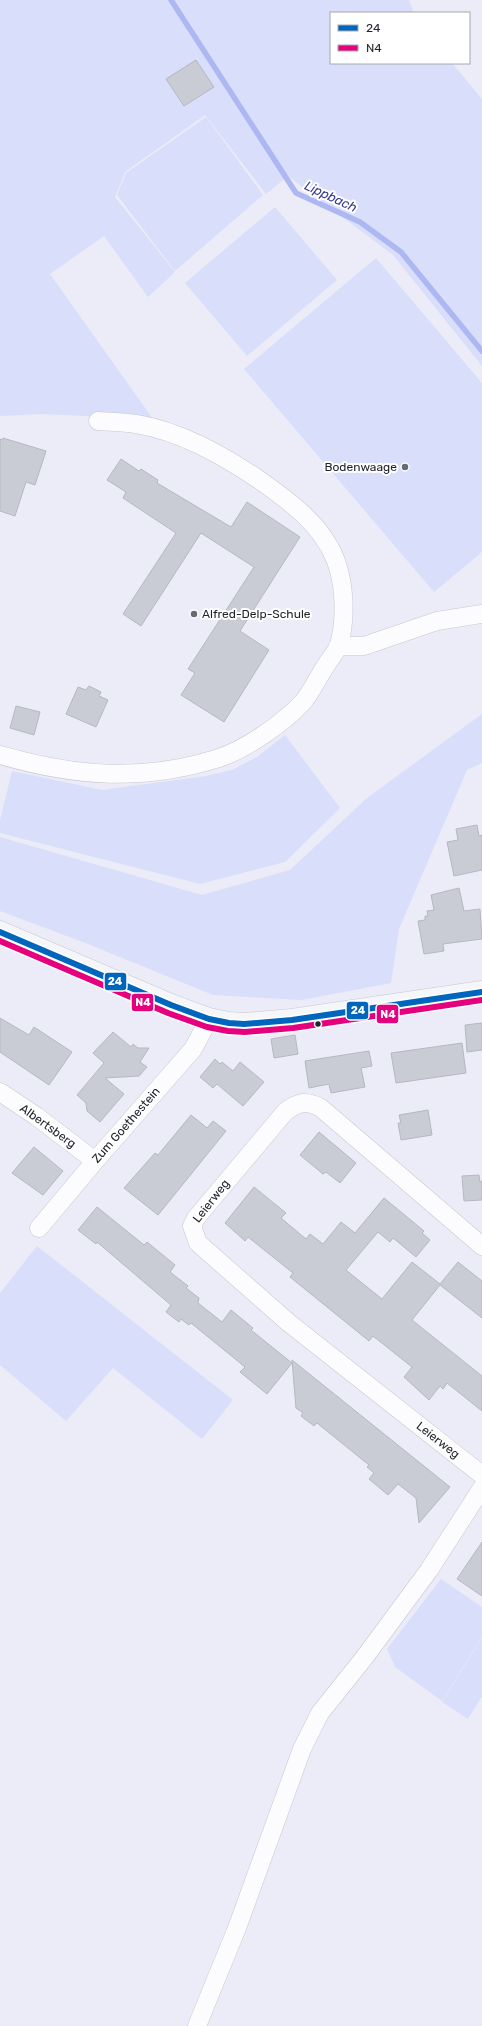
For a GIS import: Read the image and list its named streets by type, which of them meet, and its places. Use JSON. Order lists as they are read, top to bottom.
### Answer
{
  "streets": {
    "street": ["Zum Goethestein", "Albertsberg", "Leierweg"]
  },
  "crossings": [
    ["Zum Goethestein", "Albertsberg"]
  ],
  "water": ["Lippbach"],
  "places": ["Bodenwaage", "Alfred-Delp-Schule"],
  "lines": ["transit line 24", "transit line N4"],
  "legend": ["24", "N4"]
}
